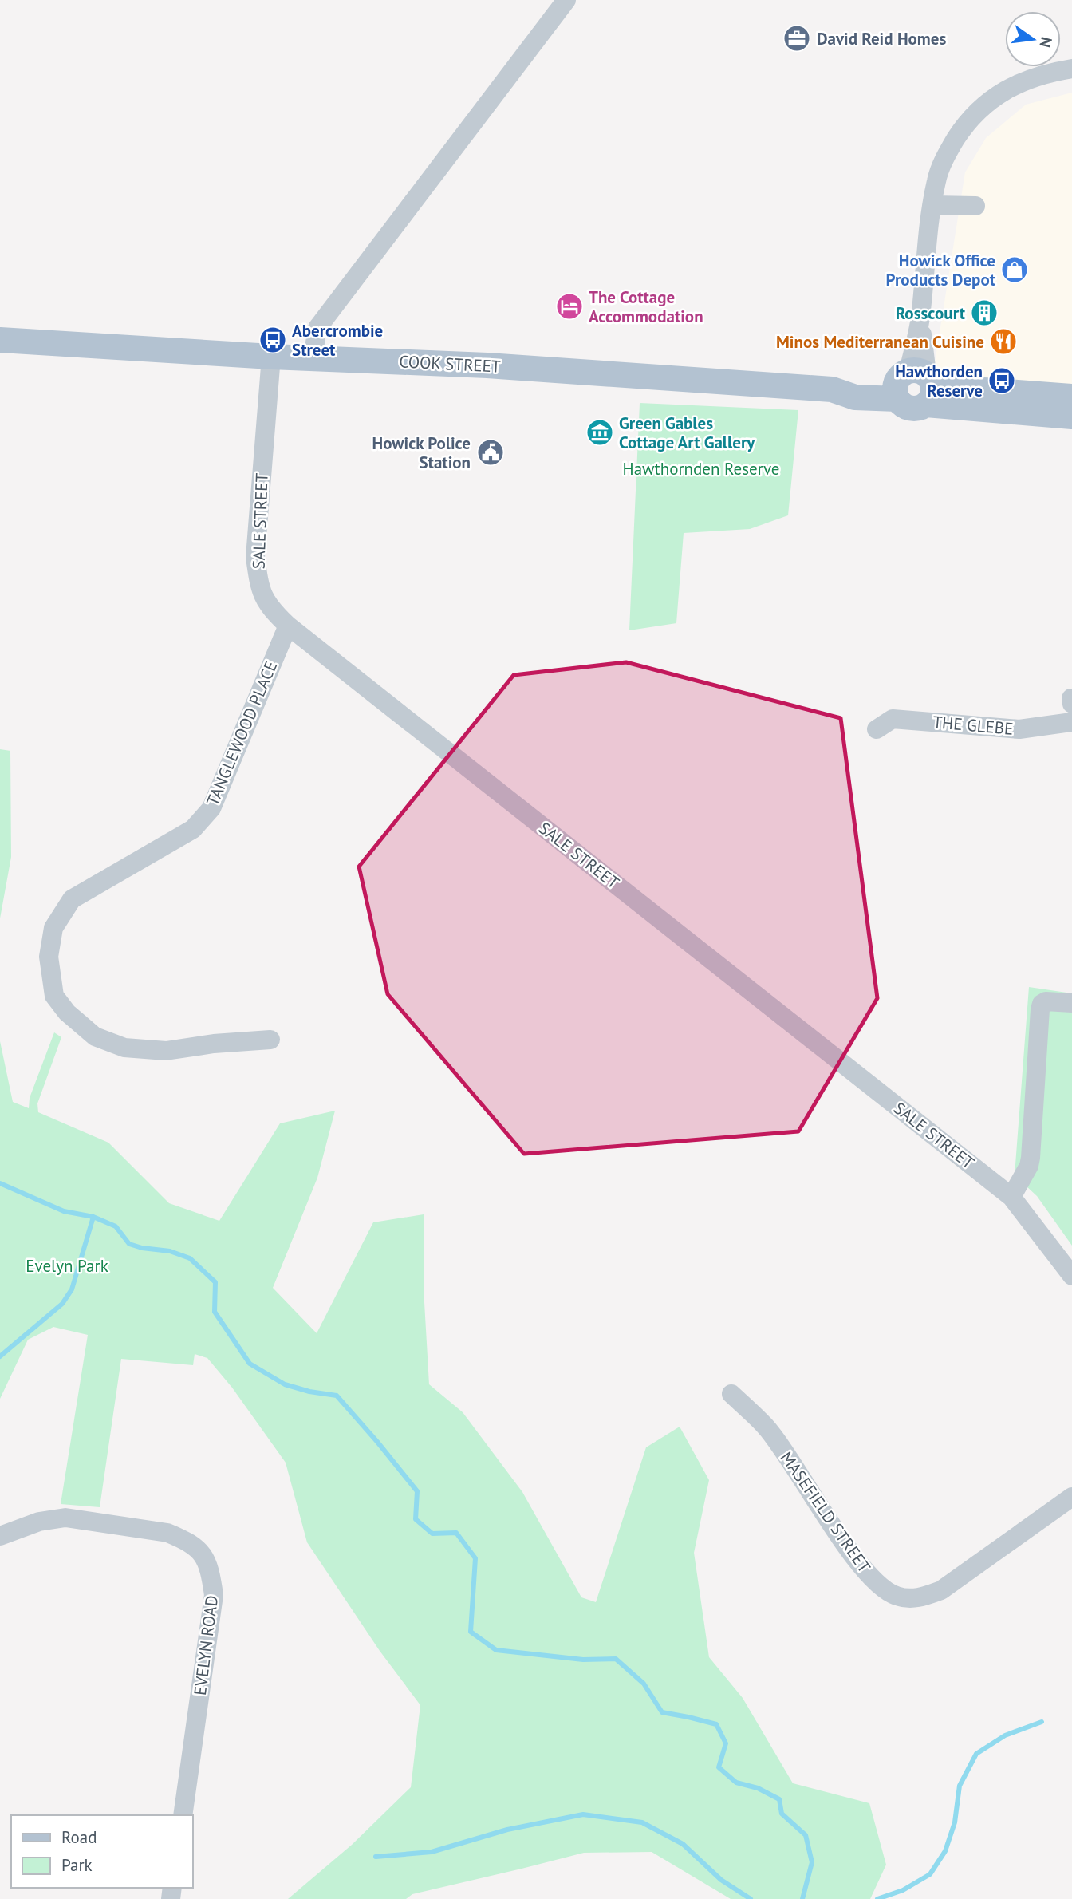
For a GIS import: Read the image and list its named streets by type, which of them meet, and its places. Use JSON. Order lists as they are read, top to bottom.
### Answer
{
  "streets": {
    "main road": ["COOK STREET"],
    "street": [
      "SALE STREET",
      "THE GLEBE",
      "TANGLEWOOD PLACE",
      "MASEFIELD STREET",
      "EVELYN ROAD"
    ]
  },
  "crossings": [
    ["COOK STREET", "SALE STREET"],
    ["SALE STREET", "TANGLEWOOD PLACE"]
  ],
  "parks": ["Hawthornden Reserve", "Evelyn Park"],
  "places": {
    "office": ["David Reid Homes"],
    "shop": ["Howick Office Products Depot"],
    "hotel": ["The Cottage Accommodation"],
    "building": ["Rosscourt"],
    "bus stop": ["Abercrombie Street", "Hawthorden Reserve"],
    "restaurant": ["Minos Mediterranean Cuisine"],
    "museum": ["Green Gables Cottage Art Gallery"],
    "public building": ["Howick Police Station"]
  },
  "legend": ["Road", "Park"],
  "north": "right"
}
